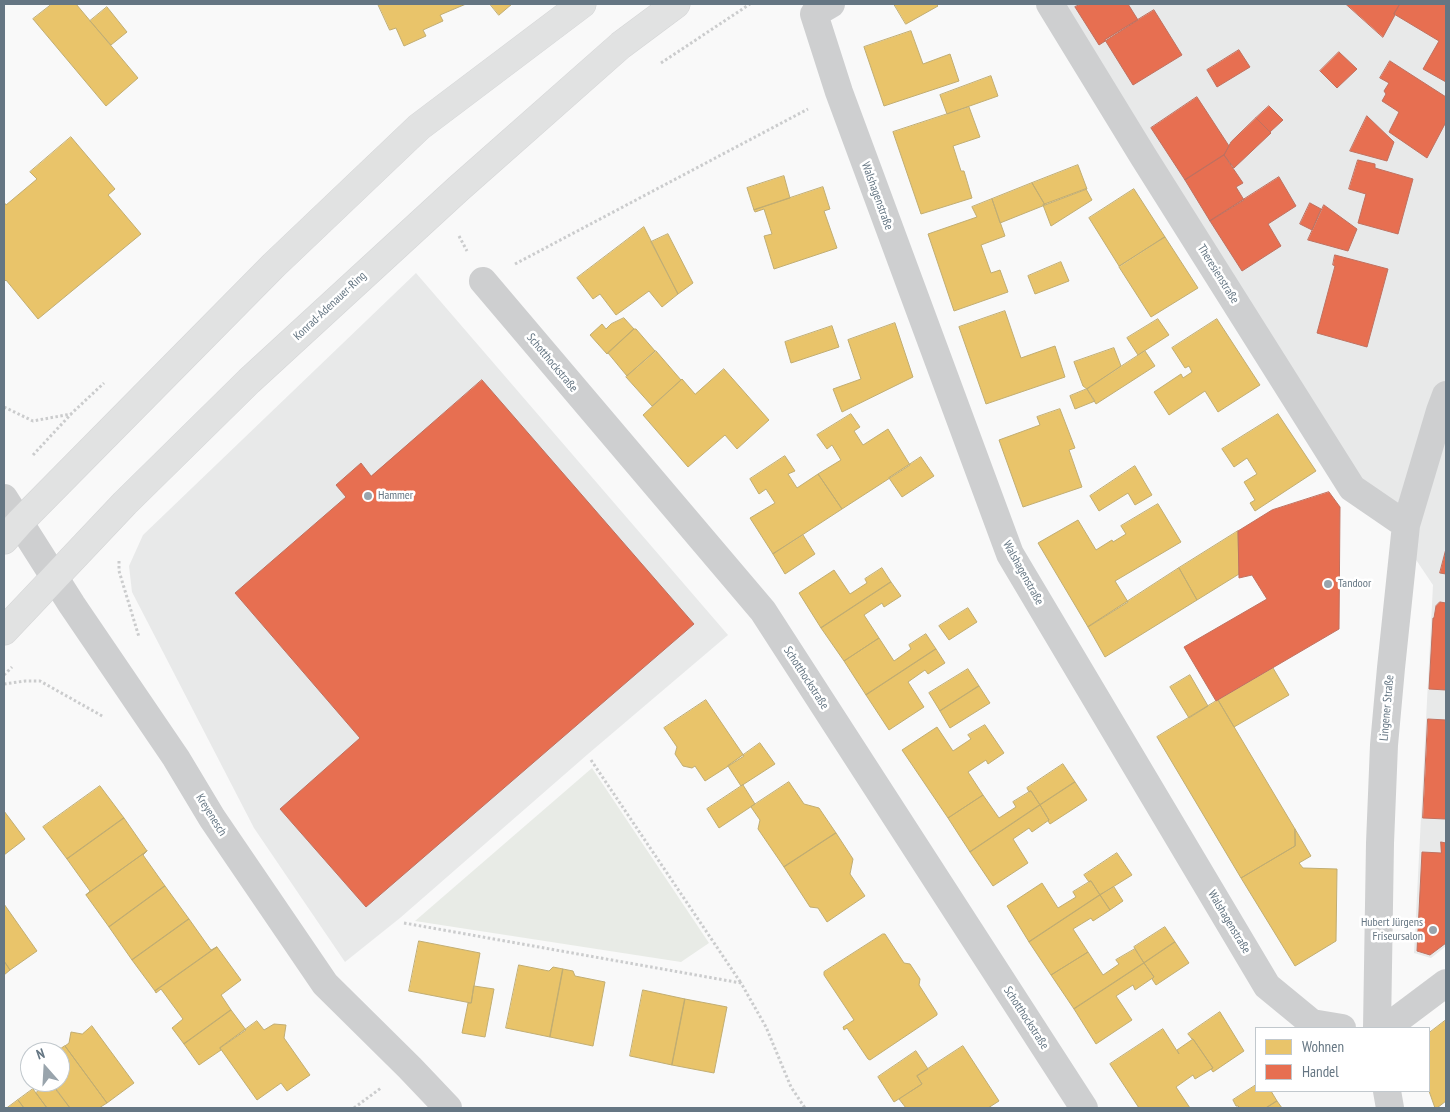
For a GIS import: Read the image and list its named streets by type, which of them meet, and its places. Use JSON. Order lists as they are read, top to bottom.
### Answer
{
  "streets": {
    "main road": ["Konrad-Adenauer-Ring"],
    "street": [
      "Walshagenstraße",
      "Theresienstraße",
      "Schotthockstraße",
      "Lingener Straße",
      "Kreyenesch"
    ]
  },
  "crossings": [
    ["Theresienstraße", "Lingener Straße"],
    ["Konrad-Adenauer-Ring", "Kreyenesch"]
  ],
  "places": ["Hammer", "Tandoor", "Hubert Jürgens Friseursalon"],
  "legend": ["Wohnen", "Handel"],
  "north": "top"
}
